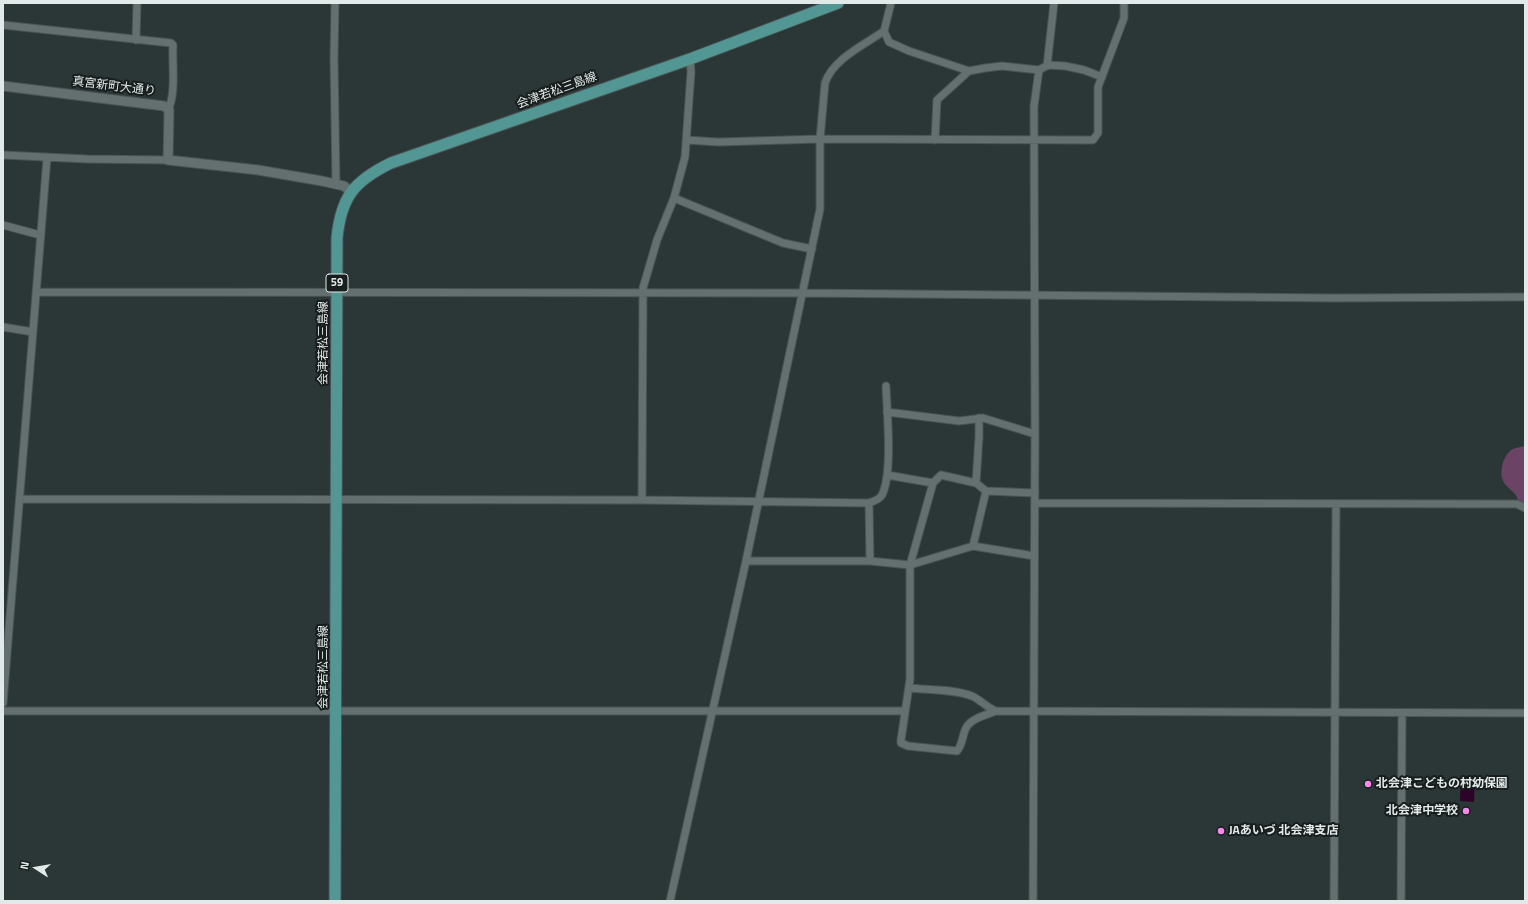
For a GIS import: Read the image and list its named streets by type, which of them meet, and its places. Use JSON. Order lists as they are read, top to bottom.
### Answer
{
  "streets": {
    "main road": ["会津若松三島線", "59"],
    "street": ["真宮新町大通り"]
  },
  "places": ["北会津こどもの村幼保園", "北会津中学校", "JAあいづ 北会津支店"],
  "north": "left"
}
